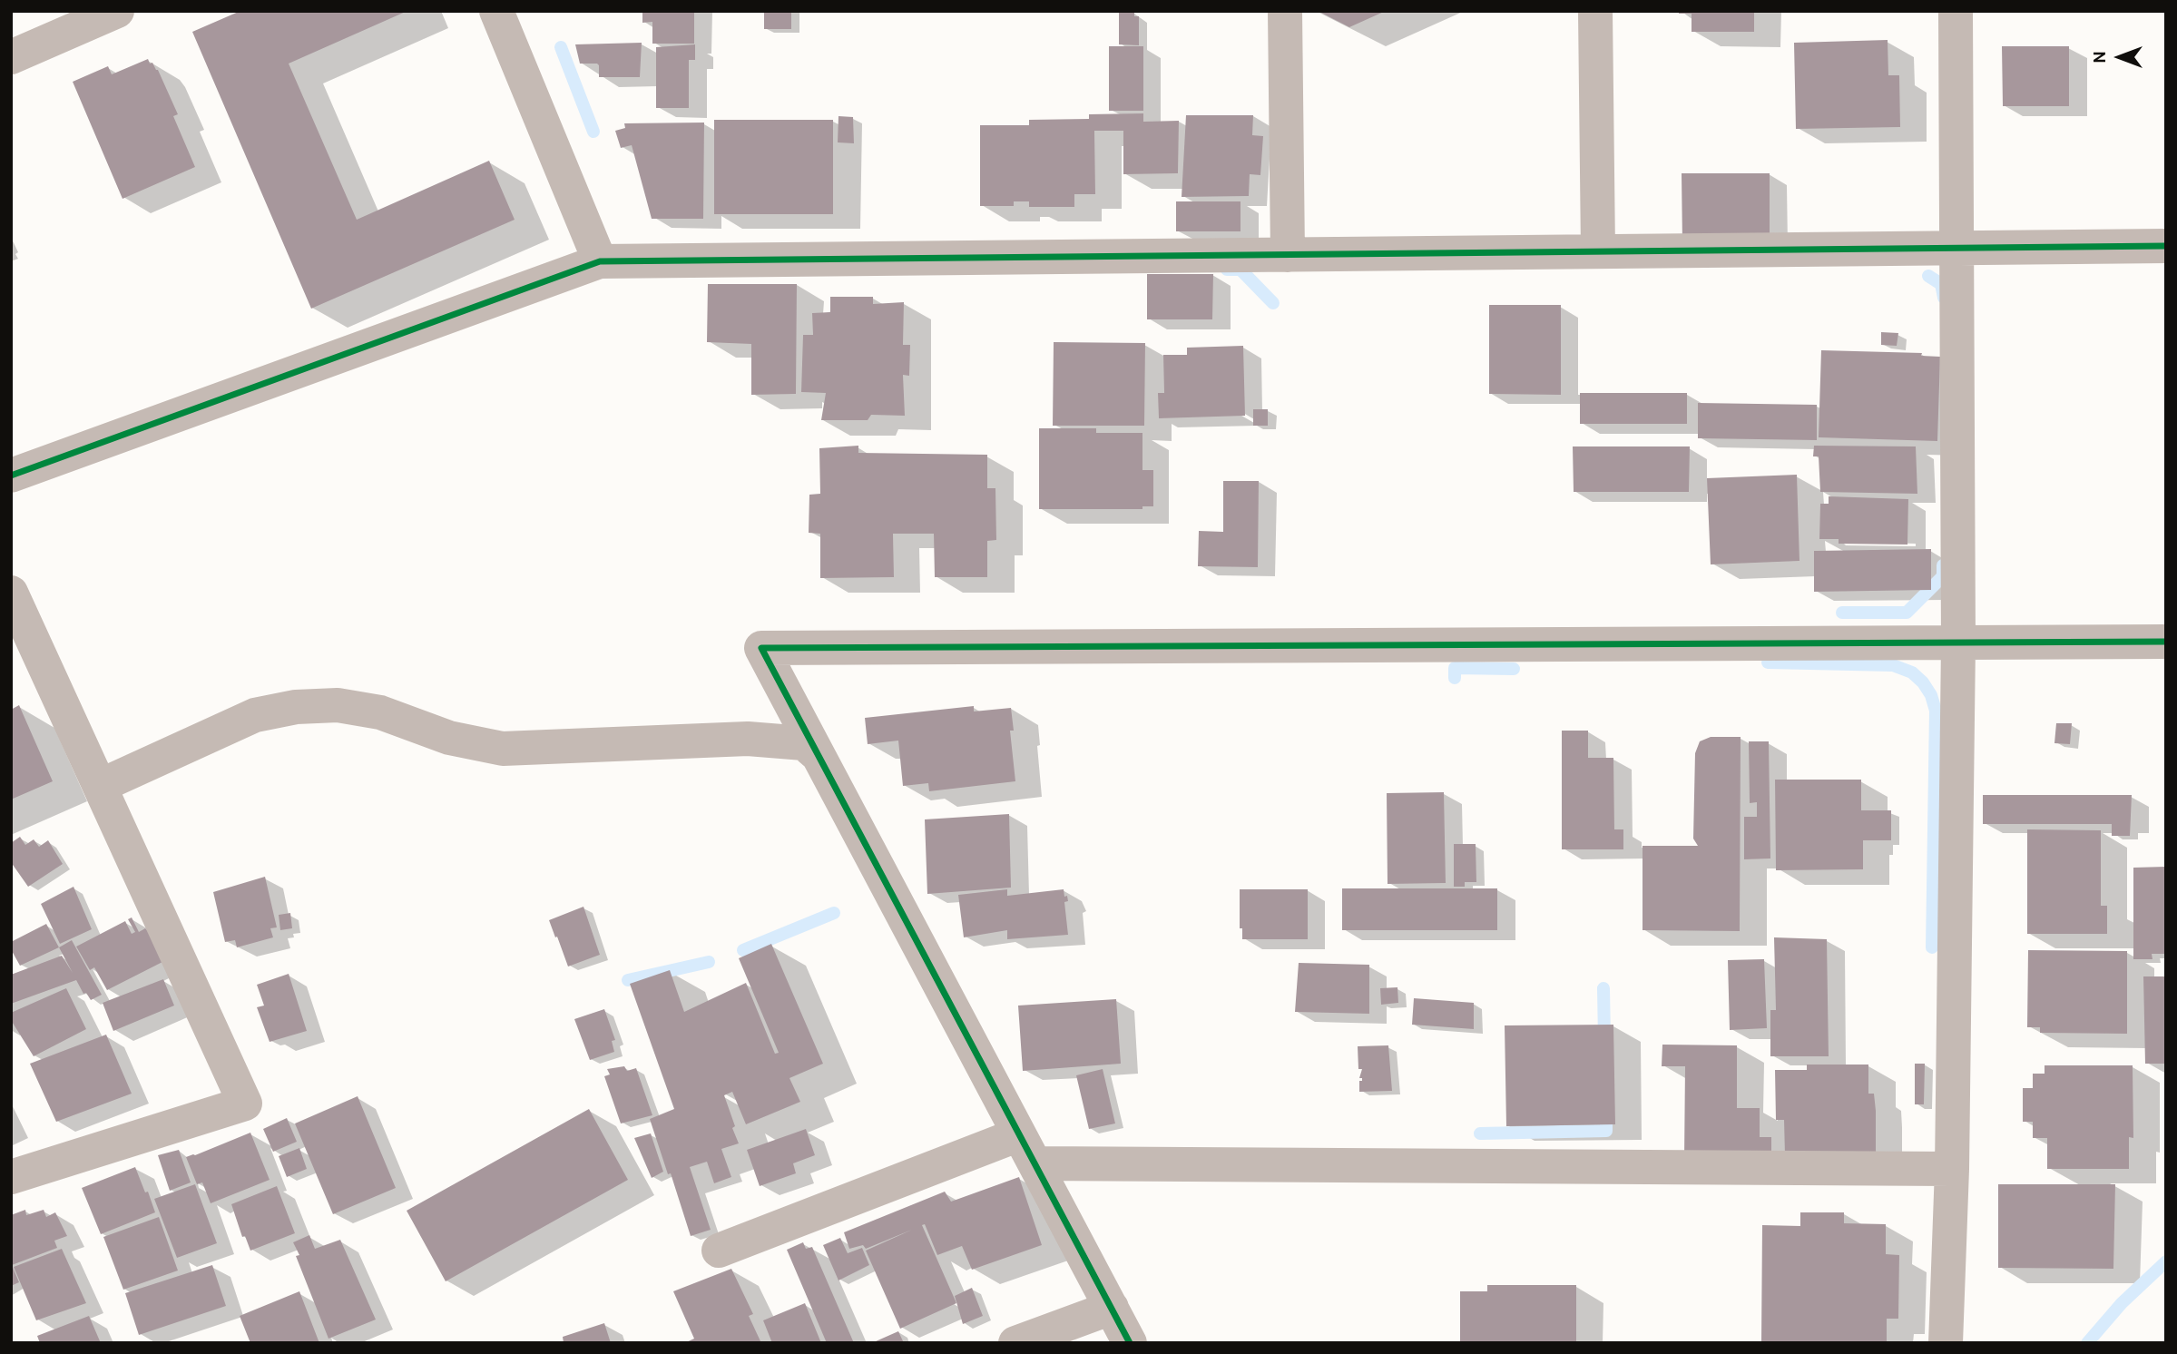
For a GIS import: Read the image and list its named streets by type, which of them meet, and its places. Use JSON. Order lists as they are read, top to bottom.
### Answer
{
  "north": "left"
}
